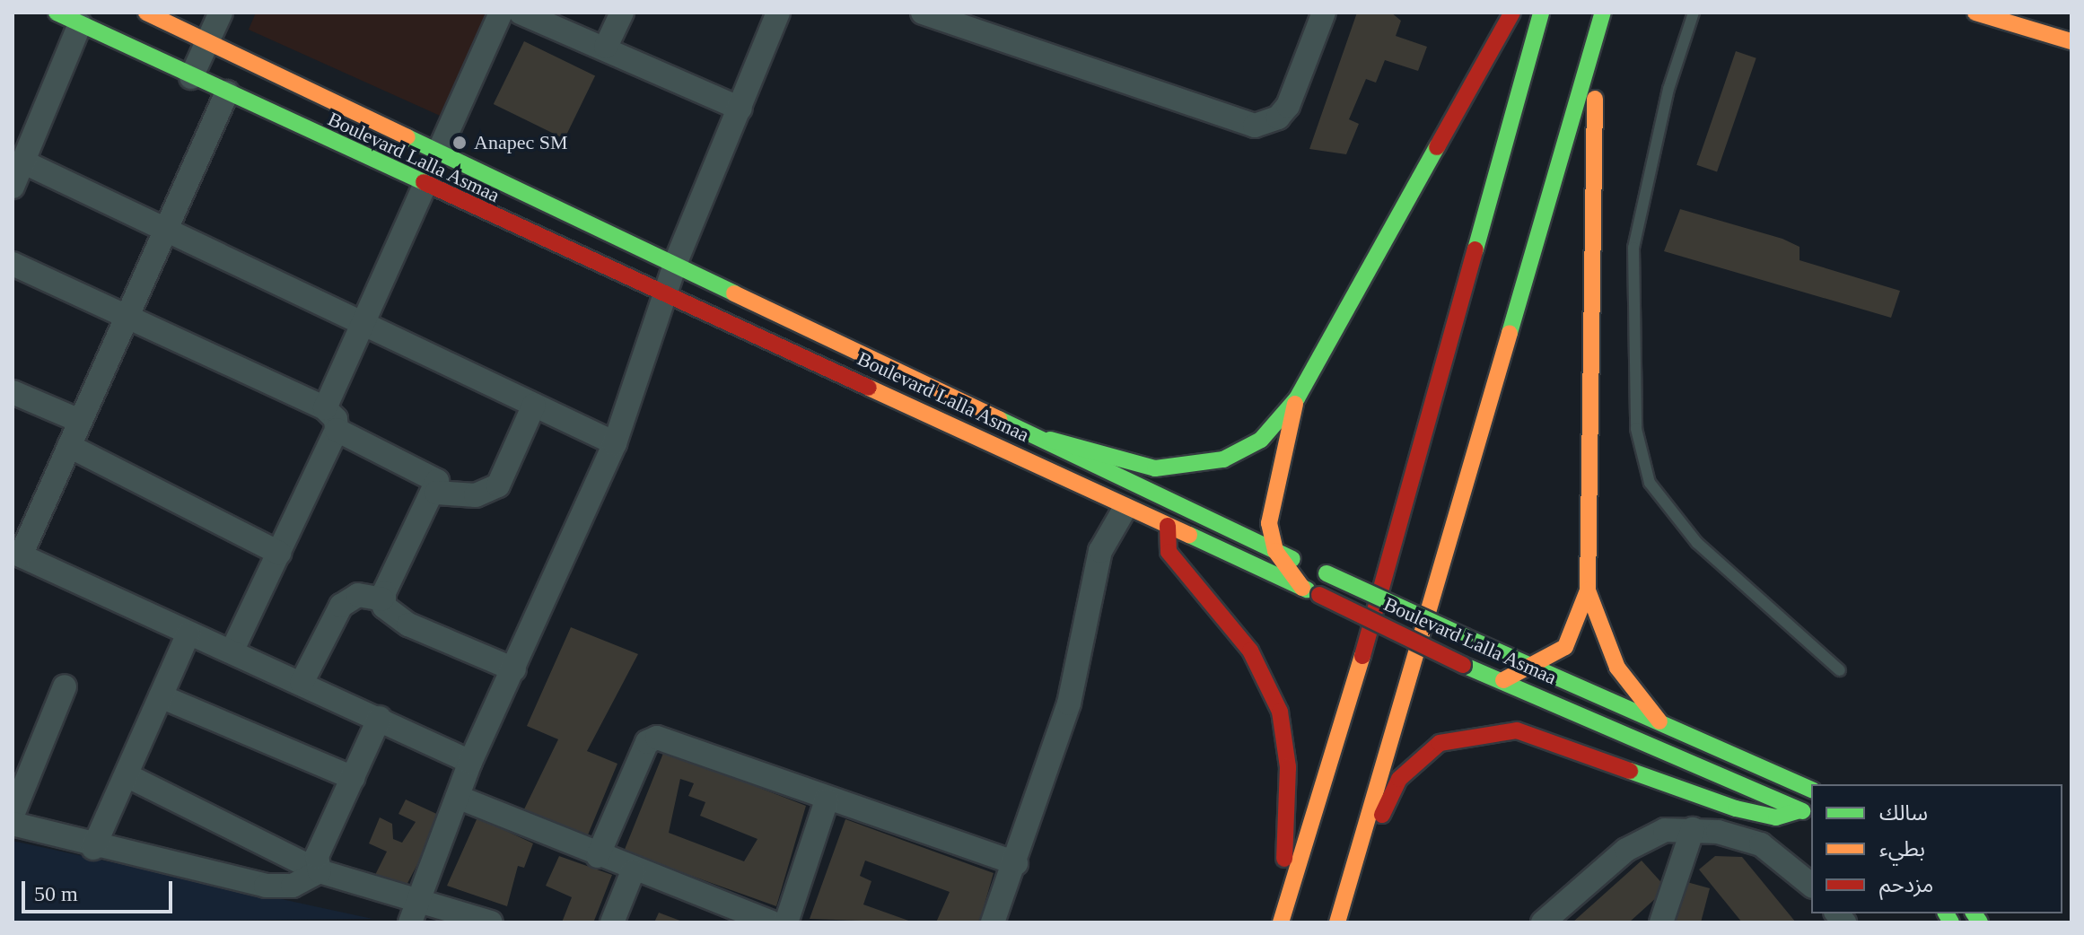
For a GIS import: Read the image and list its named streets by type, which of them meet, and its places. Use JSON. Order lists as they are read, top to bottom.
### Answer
{
  "streets": {
    "main road": ["Boulevard Lalla Asmaa"]
  },
  "places": ["Anapec SM"],
  "legend": ["سالك", "بطيء", "مزدحم"],
  "scale_bar": "50 m"
}
